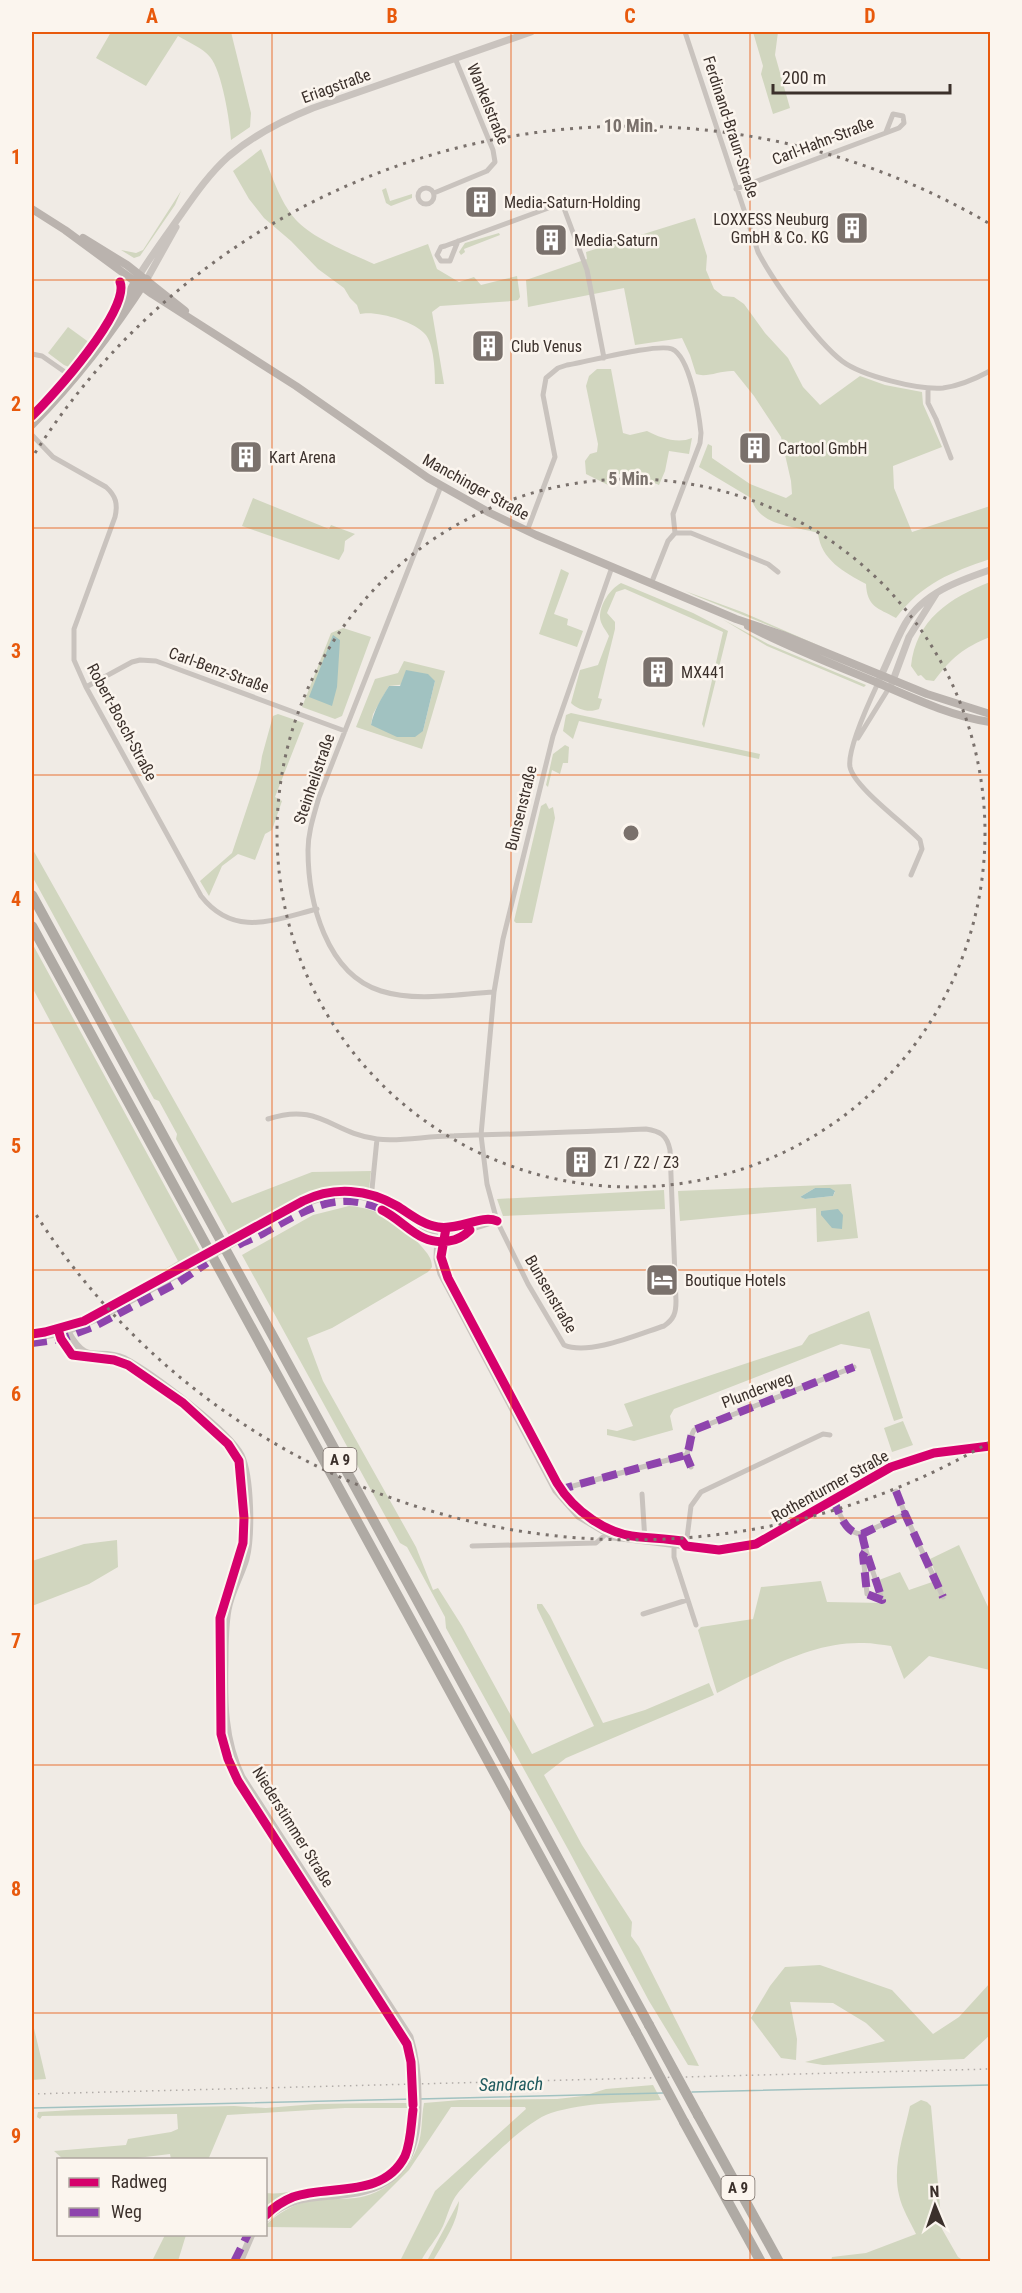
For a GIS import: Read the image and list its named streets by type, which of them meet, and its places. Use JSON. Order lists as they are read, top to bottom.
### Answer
{
  "streets": {
    "highway": ["A 9"],
    "main road": ["Eriagstraße", "Manchinger Straße"],
    "street": [
      "Wankelstraße",
      "Ferdinand-Braun-Straße",
      "Carl-Hahn-Straße",
      "Carl-Benz-Straße",
      "Robert-Bosch-Straße",
      "Steinheilstraße",
      "Bunsenstraße",
      "Plunderweg",
      "Rothenturmer Straße",
      "Niederstimmer Straße"
    ]
  },
  "crossings": [
    ["Eriagstraße", "Wankelstraße"],
    ["Eriagstraße", "Manchinger Straße"],
    ["Ferdinand-Braun-Straße", "Carl-Hahn-Straße"],
    ["Manchinger Straße", "Steinheilstraße"],
    ["Manchinger Straße", "Bunsenstraße"],
    ["Carl-Benz-Straße", "Robert-Bosch-Straße"],
    ["Carl-Benz-Straße", "Steinheilstraße"],
    ["Robert-Bosch-Straße", "Steinheilstraße"],
    ["Steinheilstraße", "Bunsenstraße"]
  ],
  "water": ["Sandrach"],
  "places": {
    "building": [
      "Media-Saturn-Holding",
      "LOXXESS Neuburg GmbH & Co. KG",
      "Media-Saturn",
      "Club Venus",
      "Cartool GmbH",
      "Kart Arena",
      "MX441",
      "Z1 / Z2 / Z3"
    ],
    "hotel": ["Boutique Hotels"]
  },
  "legend": ["Radweg", "Weg"],
  "scale_bar": "200 m",
  "north": "top",
  "grid": {
    "columns": [
      "A",
      "B",
      "C",
      "D"
    ],
    "rows": [
      "1",
      "2",
      "3",
      "4",
      "5",
      "6",
      "7",
      "8",
      "9"
    ]
  },
  "rings": ["10 Min.", "5 Min."]
}
